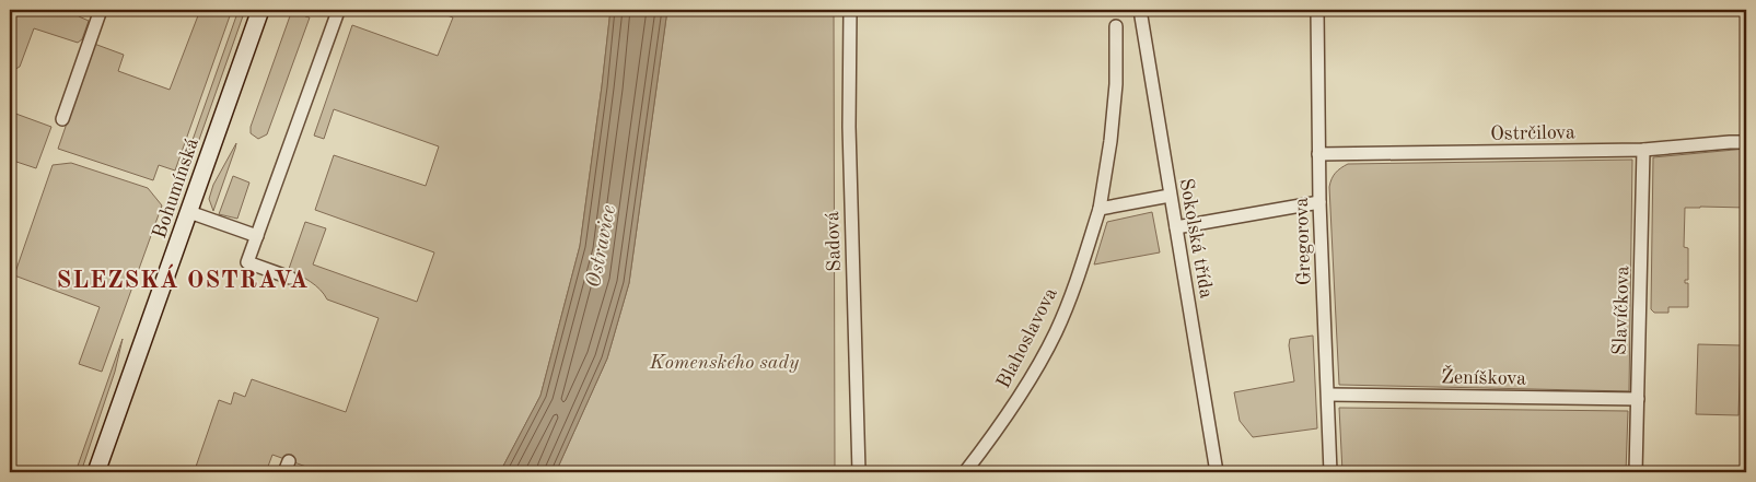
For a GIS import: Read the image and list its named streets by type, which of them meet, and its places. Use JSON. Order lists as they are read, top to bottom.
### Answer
{
  "streets": {
    "main road": ["Bohumínská"],
    "street": [
      "Ostrčilova",
      "Sokolská třída",
      "Sadová",
      "Gregorova",
      "Slavíčkova",
      "Blahoslavova",
      "Ženíškova"
    ]
  },
  "crossings": [
    ["Ostrčilova", "Gregorova"],
    ["Ostrčilova", "Slavíčkova"],
    ["Gregorova", "Ženíškova"],
    ["Slavíčkova", "Ženíškova"]
  ],
  "districts": ["SLEZSKÁ OSTRAVA"],
  "water": ["Ostravice"],
  "parks": ["Komenského sady"]
}
